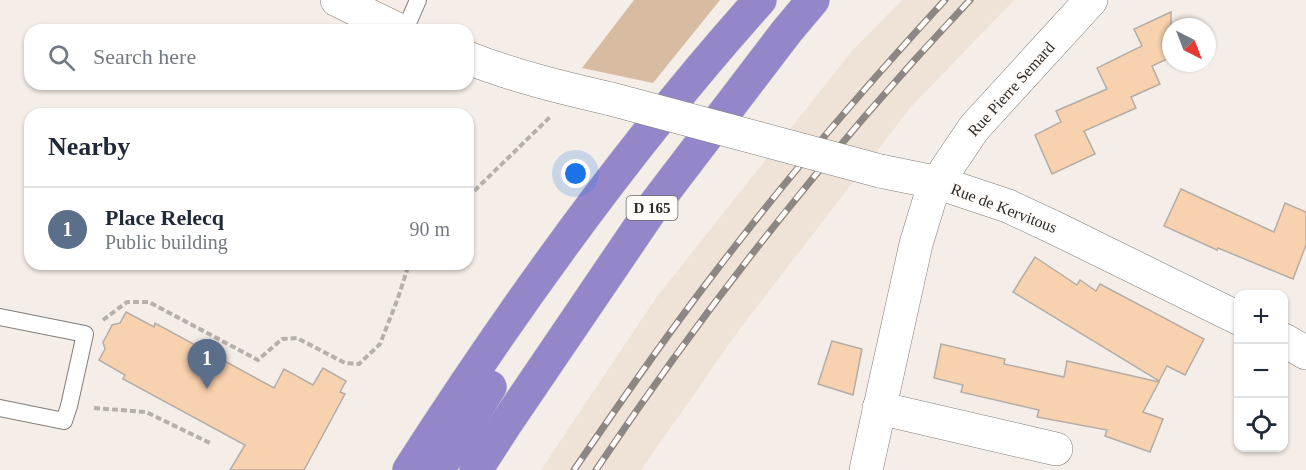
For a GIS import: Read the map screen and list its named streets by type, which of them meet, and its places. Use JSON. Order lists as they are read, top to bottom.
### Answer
{
  "streets": {
    "highway": ["D 165"],
    "street": ["Rue Pierre Semard", "Rue de Kervitous"]
  },
  "crossings": [
    ["Rue Pierre Semard", "Rue de Kervitous"]
  ],
  "north": "bottom right",
  "page": {
    "search": "Search here",
    "heading": "Nearby",
    "list": [
      {
        "mark": "1",
        "name": "Place Relecq",
        "note": "Public building",
        "value": "90 m"
      }
    ],
    "map_buttons": ["+", "−"],
    "pins": "1"
  }
}
